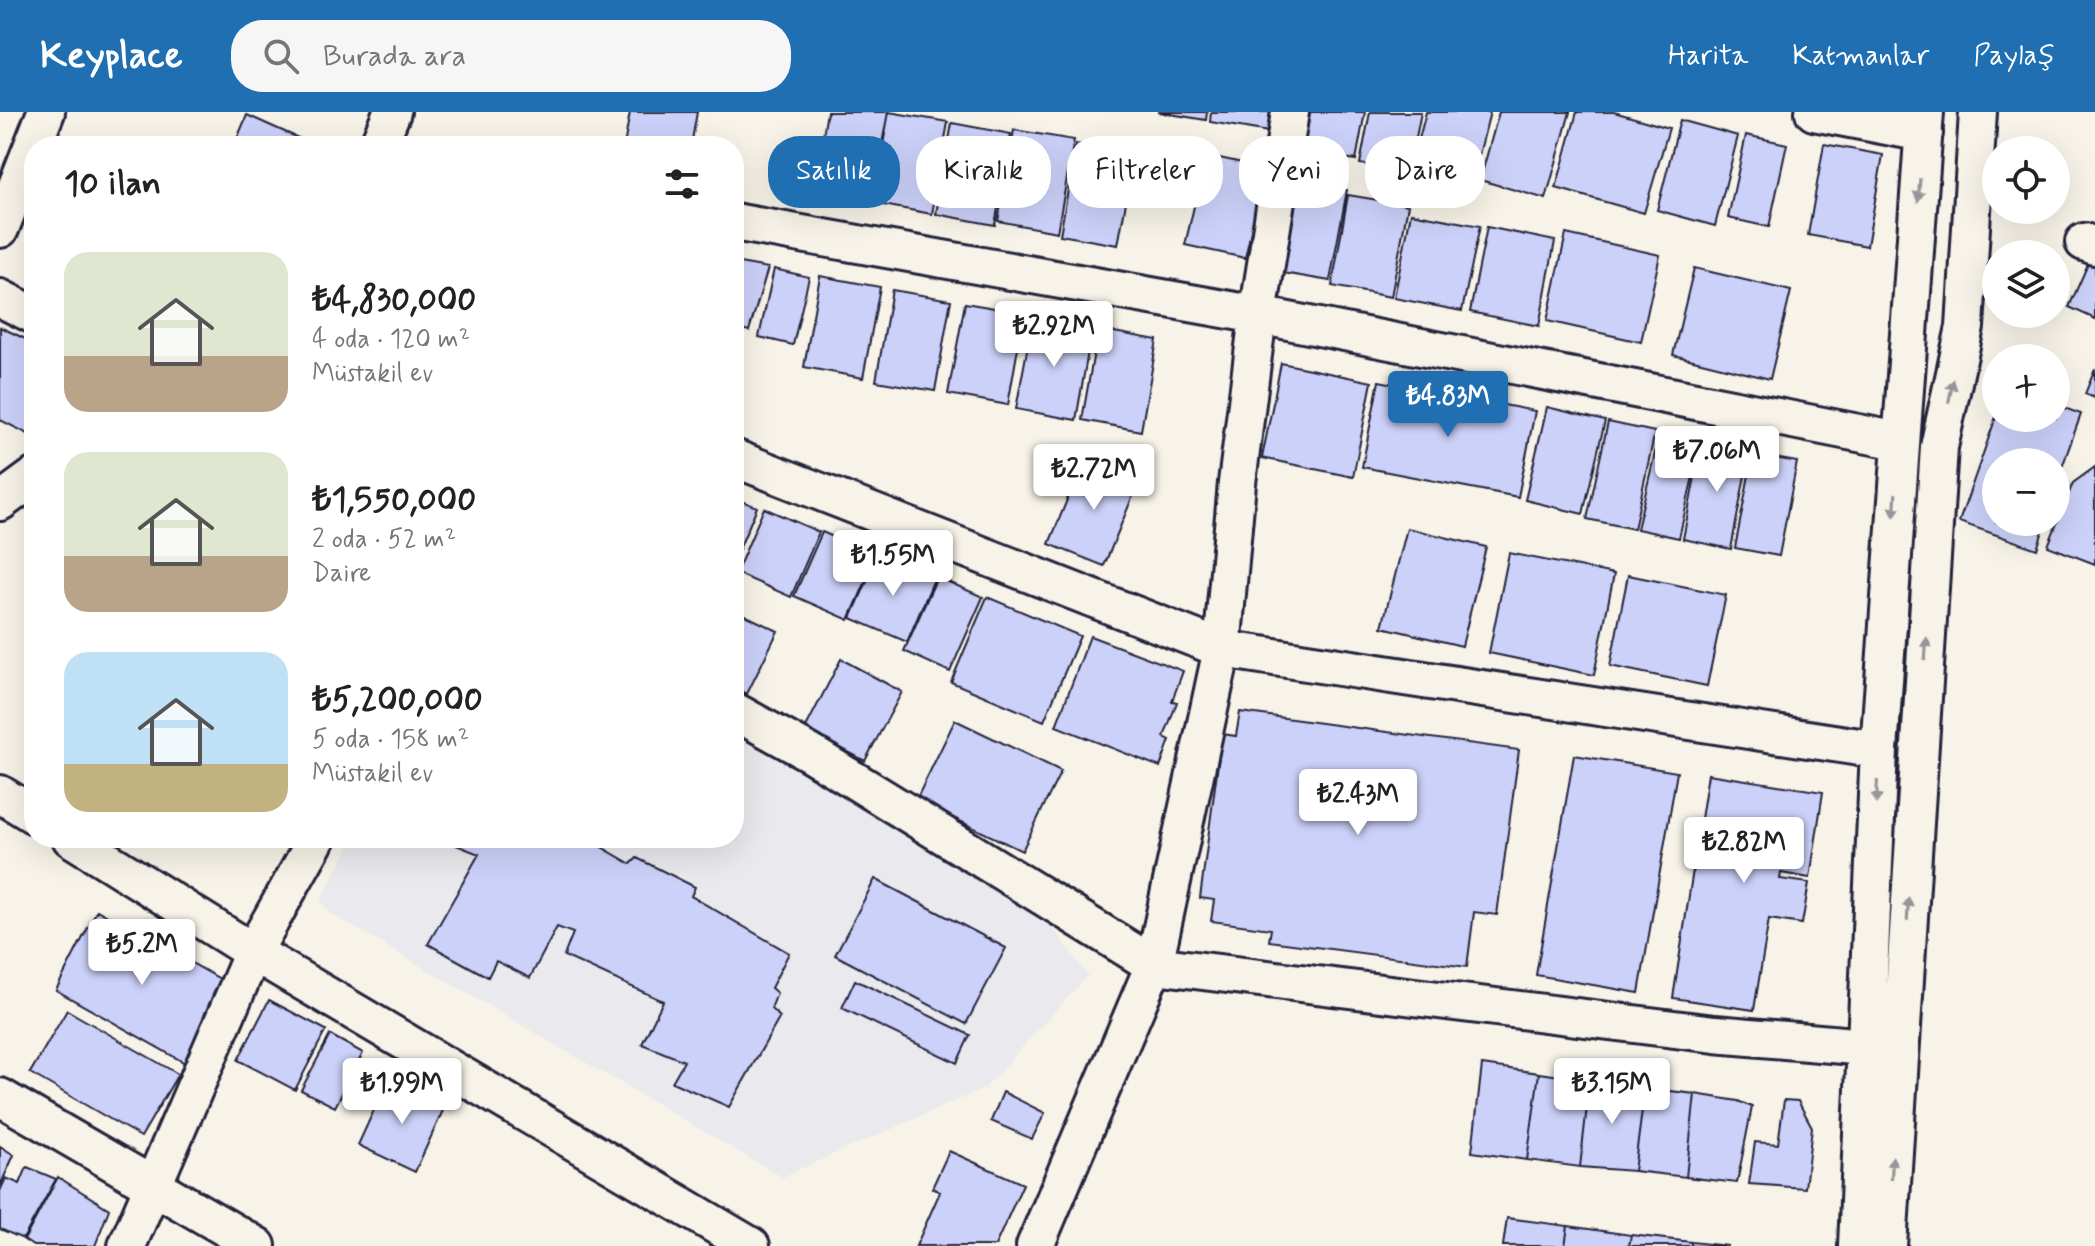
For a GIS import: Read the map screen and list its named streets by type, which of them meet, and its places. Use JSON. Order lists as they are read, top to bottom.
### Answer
{
  "page": {
    "header": "Keyplace",
    "search": "Burada ara",
    "nav": ["Harita", "Katmanlar", "Paylaş"],
    "map_buttons": ["+", "−"],
    "chip": [
      "Satılık",
      "Kiralık",
      "Filtreler",
      "Yeni",
      "Daire"
    ],
    "heading": "10 ilan",
    "list": [
      {
        "name": "₺4,830,000",
        "note": "4 oda · 120 m² · Müstakil ev"
      },
      {
        "name": "₺1,550,000",
        "note": "2 oda · 52 m² · Daire"
      },
      {
        "name": "₺5,200,000",
        "note": "5 oda · 158 m² · Müstakil ev"
      }
    ],
    "price": [
      "₺2.92M",
      "₺4.83M",
      "₺7.06M",
      "₺2.72M",
      "₺1.55M",
      "₺2.43M",
      "₺2.82M",
      "₺5.2M",
      "₺1.99M",
      "₺3.15M"
    ]
  }
}
